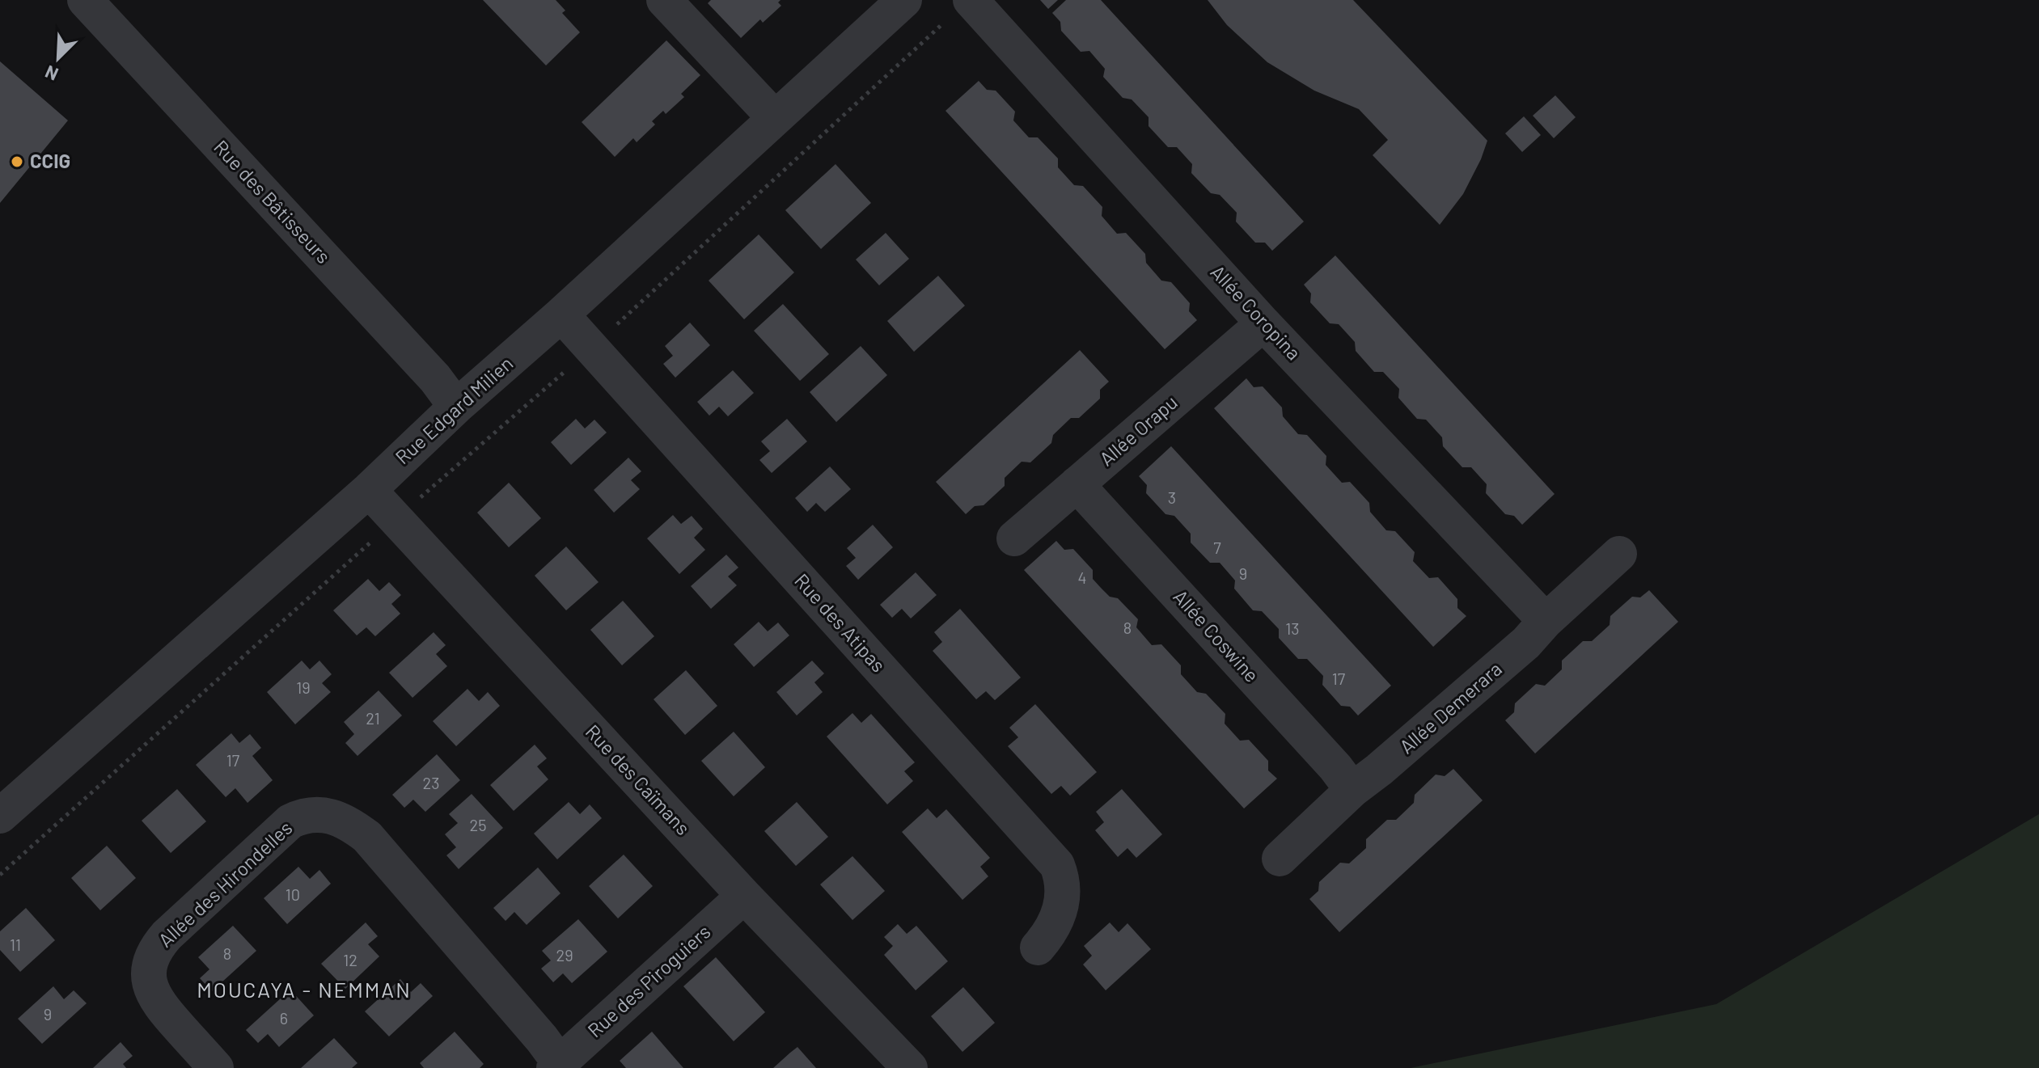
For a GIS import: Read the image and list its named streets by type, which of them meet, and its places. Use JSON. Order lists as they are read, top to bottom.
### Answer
{
  "streets": {
    "street": [
      "Rue des Bâtisseurs",
      "Allée Coropina",
      "Rue Edgard Milien",
      "Allée Orapu",
      "Rue des Atipas",
      "Allée Coswine",
      "Allée Demerara",
      "Rue des Caïmans",
      "Allée des Hirondelles",
      "Rue des Piroguiers"
    ]
  },
  "crossings": [
    ["Rue des Bâtisseurs", "Rue Edgard Milien"],
    ["Allée Coropina", "Allée Orapu"],
    ["Allée Coropina", "Allée Demerara"],
    ["Rue Edgard Milien", "Rue des Atipas"],
    ["Rue Edgard Milien", "Rue des Caïmans"],
    ["Allée Orapu", "Allée Coswine"],
    ["Allée Coswine", "Allée Demerara"],
    ["Rue des Caïmans", "Rue des Piroguiers"],
    ["Allée des Hirondelles", "Rue des Piroguiers"]
  ],
  "districts": ["MOUCAYA - NEMMAN"],
  "places": ["CCIG"],
  "house_numbers": [
    "3",
    "7",
    "9",
    "4",
    "8",
    "13",
    "17",
    "19",
    "21",
    "17",
    "23",
    "25",
    "10",
    "11",
    "8",
    "29",
    "12",
    "9",
    "6"
  ],
  "north": "bottom left"
}
